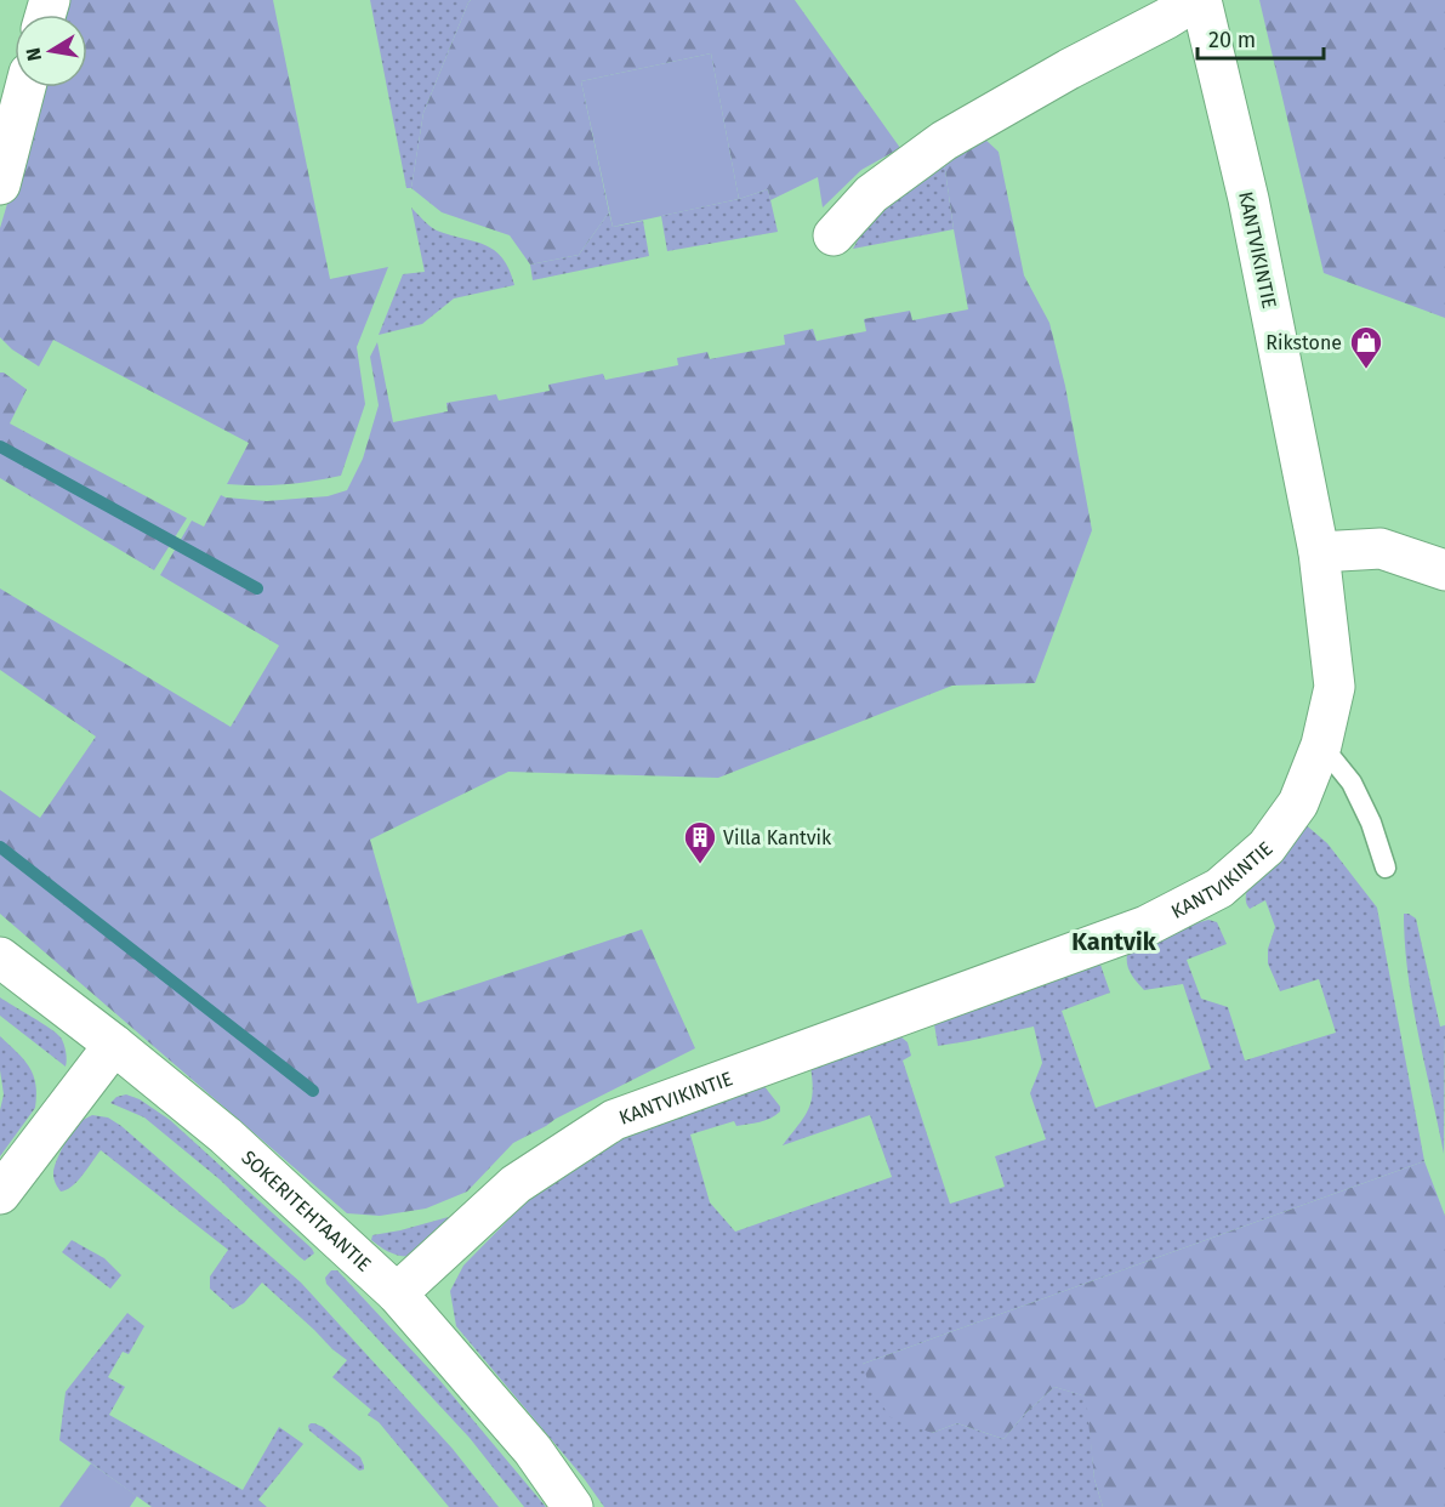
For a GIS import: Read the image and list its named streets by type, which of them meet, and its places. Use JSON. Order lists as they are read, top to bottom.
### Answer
{
  "streets": {
    "street": ["KANTVIKINTIE", "SOKERITEHTAANTIE"]
  },
  "crossings": [
    ["KANTVIKINTIE", "SOKERITEHTAANTIE"]
  ],
  "districts": ["Kantvik"],
  "places": {
    "shop": ["Rikstone"],
    "building": ["Villa Kantvik"]
  },
  "scale_bar": "20 m",
  "north": "left"
}
